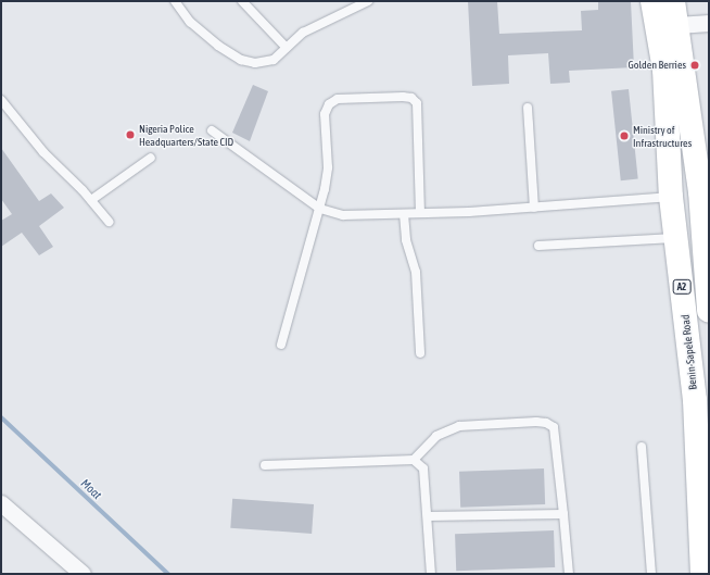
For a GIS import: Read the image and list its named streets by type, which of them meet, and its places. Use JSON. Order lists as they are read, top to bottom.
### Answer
{
  "streets": {
    "highway": ["A2", "Benin-Sapele Road"]
  },
  "water": ["Moat"],
  "places": ["Golden Berries", "Nigeria Police Headquarters/State CID", "Ministry of Infrastructures"]
}
